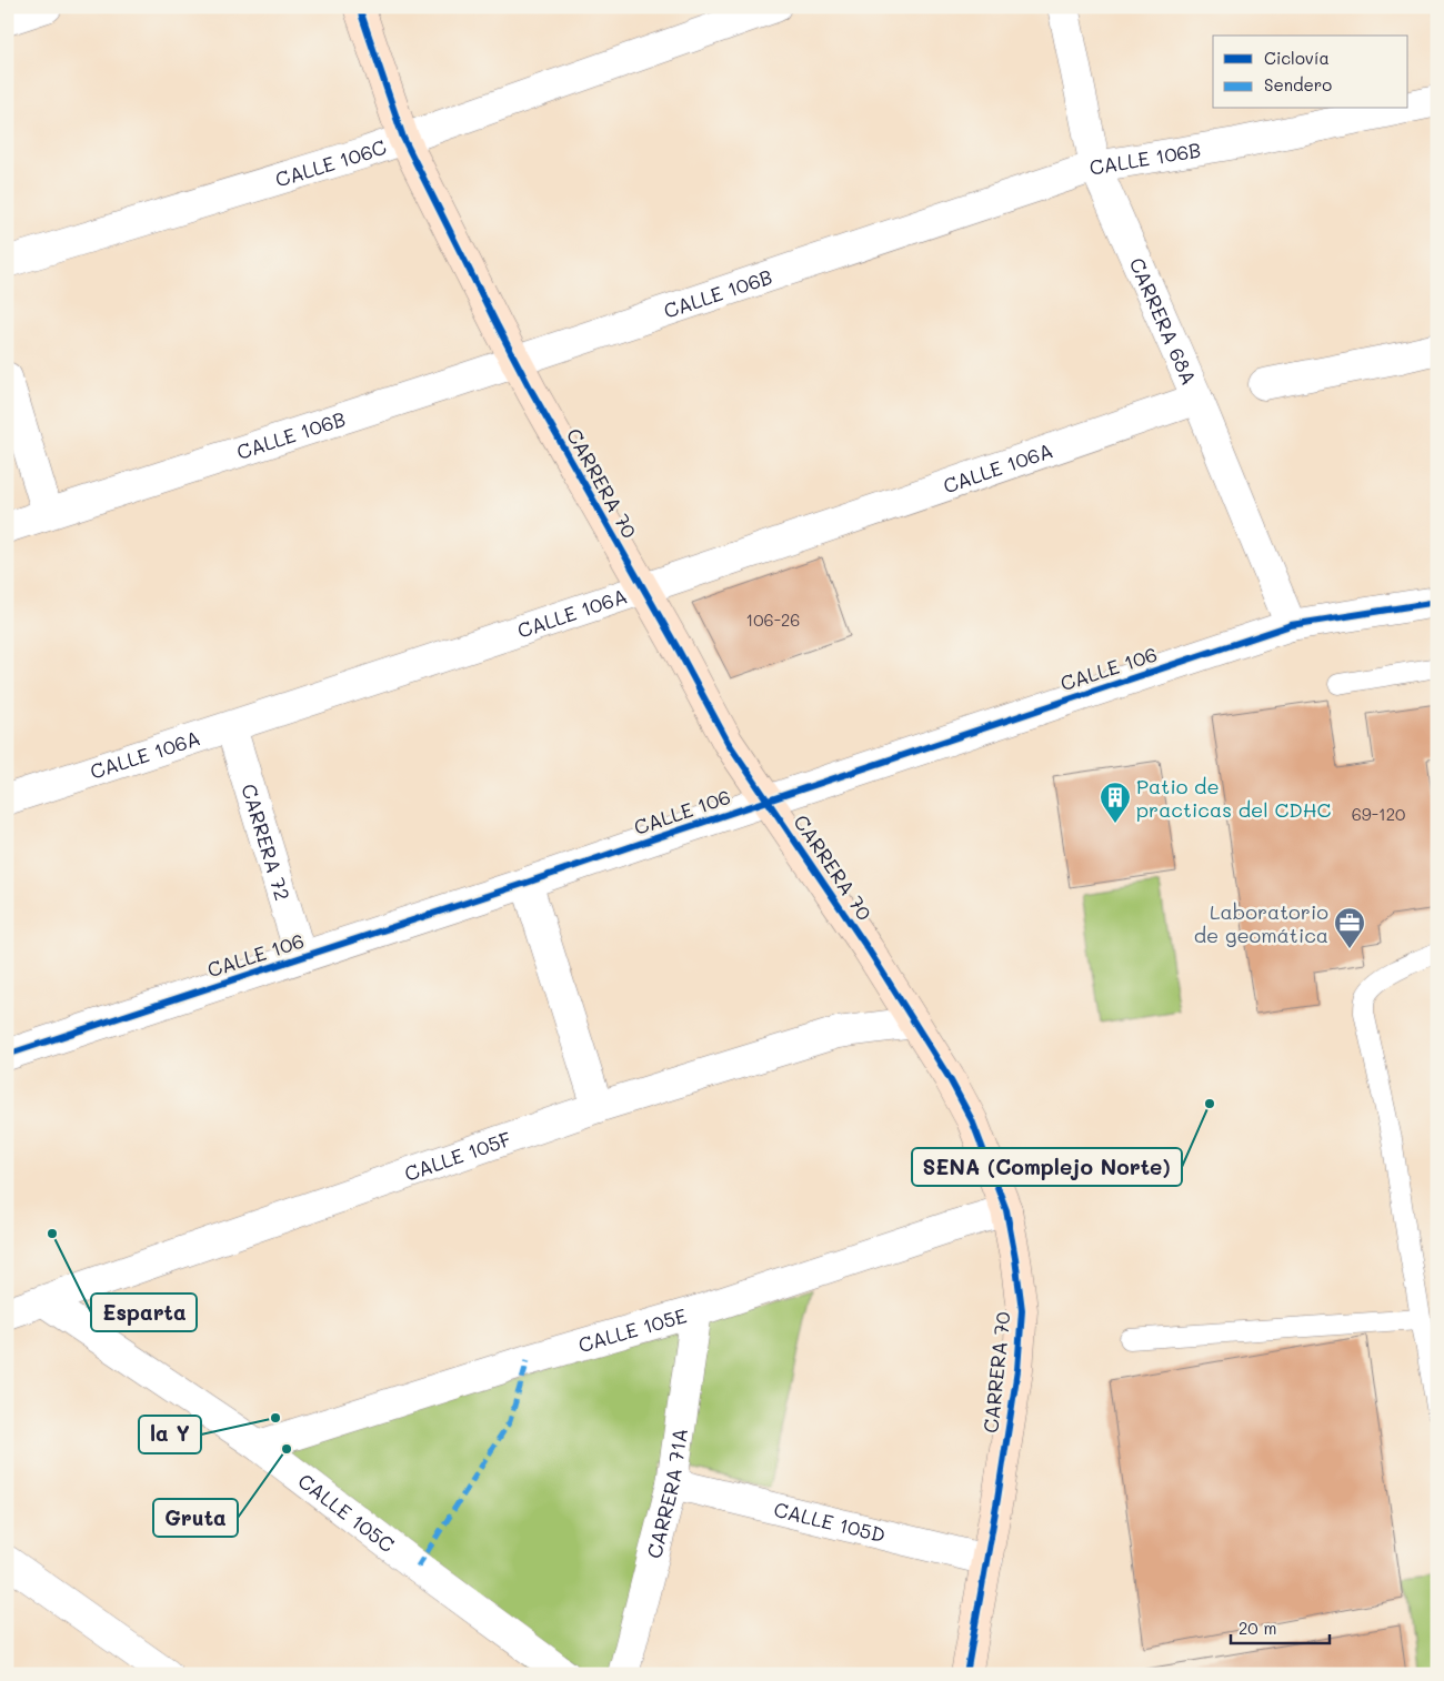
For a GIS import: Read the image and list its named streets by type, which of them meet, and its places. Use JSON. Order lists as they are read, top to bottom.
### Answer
{
  "streets": {
    "street": [
      "CALLE 106B",
      "CALLE 106C",
      "CARRERA 68A",
      "CALLE 106A",
      "CARRERA 70",
      "CALLE 106",
      "CARRERA 72",
      "CALLE 105F",
      "CALLE 105E",
      "CARRERA 71A",
      "CALLE 105C",
      "CALLE 105D"
    ]
  },
  "crossings": [
    ["CALLE 106B", "CARRERA 68A"],
    ["CALLE 106B", "CARRERA 70"],
    ["CALLE 106C", "CARRERA 70"],
    ["CARRERA 68A", "CALLE 106A"],
    ["CARRERA 68A", "CALLE 106"],
    ["CALLE 106A", "CARRERA 70"],
    ["CALLE 106A", "CARRERA 72"],
    ["CARRERA 70", "CALLE 106"],
    ["CARRERA 70", "CALLE 105F"],
    ["CARRERA 70", "CALLE 105E"],
    ["CARRERA 70", "CALLE 105D"],
    ["CALLE 106", "CARRERA 72"],
    ["CALLE 105F", "CALLE 105C"],
    ["CALLE 105E", "CARRERA 71A"],
    ["CALLE 105E", "CALLE 105C"],
    ["CARRERA 71A", "CALLE 105D"]
  ],
  "places": {
    "building": ["Patio de practicas del CDHC"],
    "office": ["Laboratorio de geomática"],
    "other": [
      "SENA (Complejo Norte)",
      "Esparta",
      "la Y",
      "Gruta"
    ]
  },
  "house_numbers": ["106-26", "69-120"],
  "legend": ["Ciclovía", "Sendero"],
  "scale_bar": "20 m"
}
